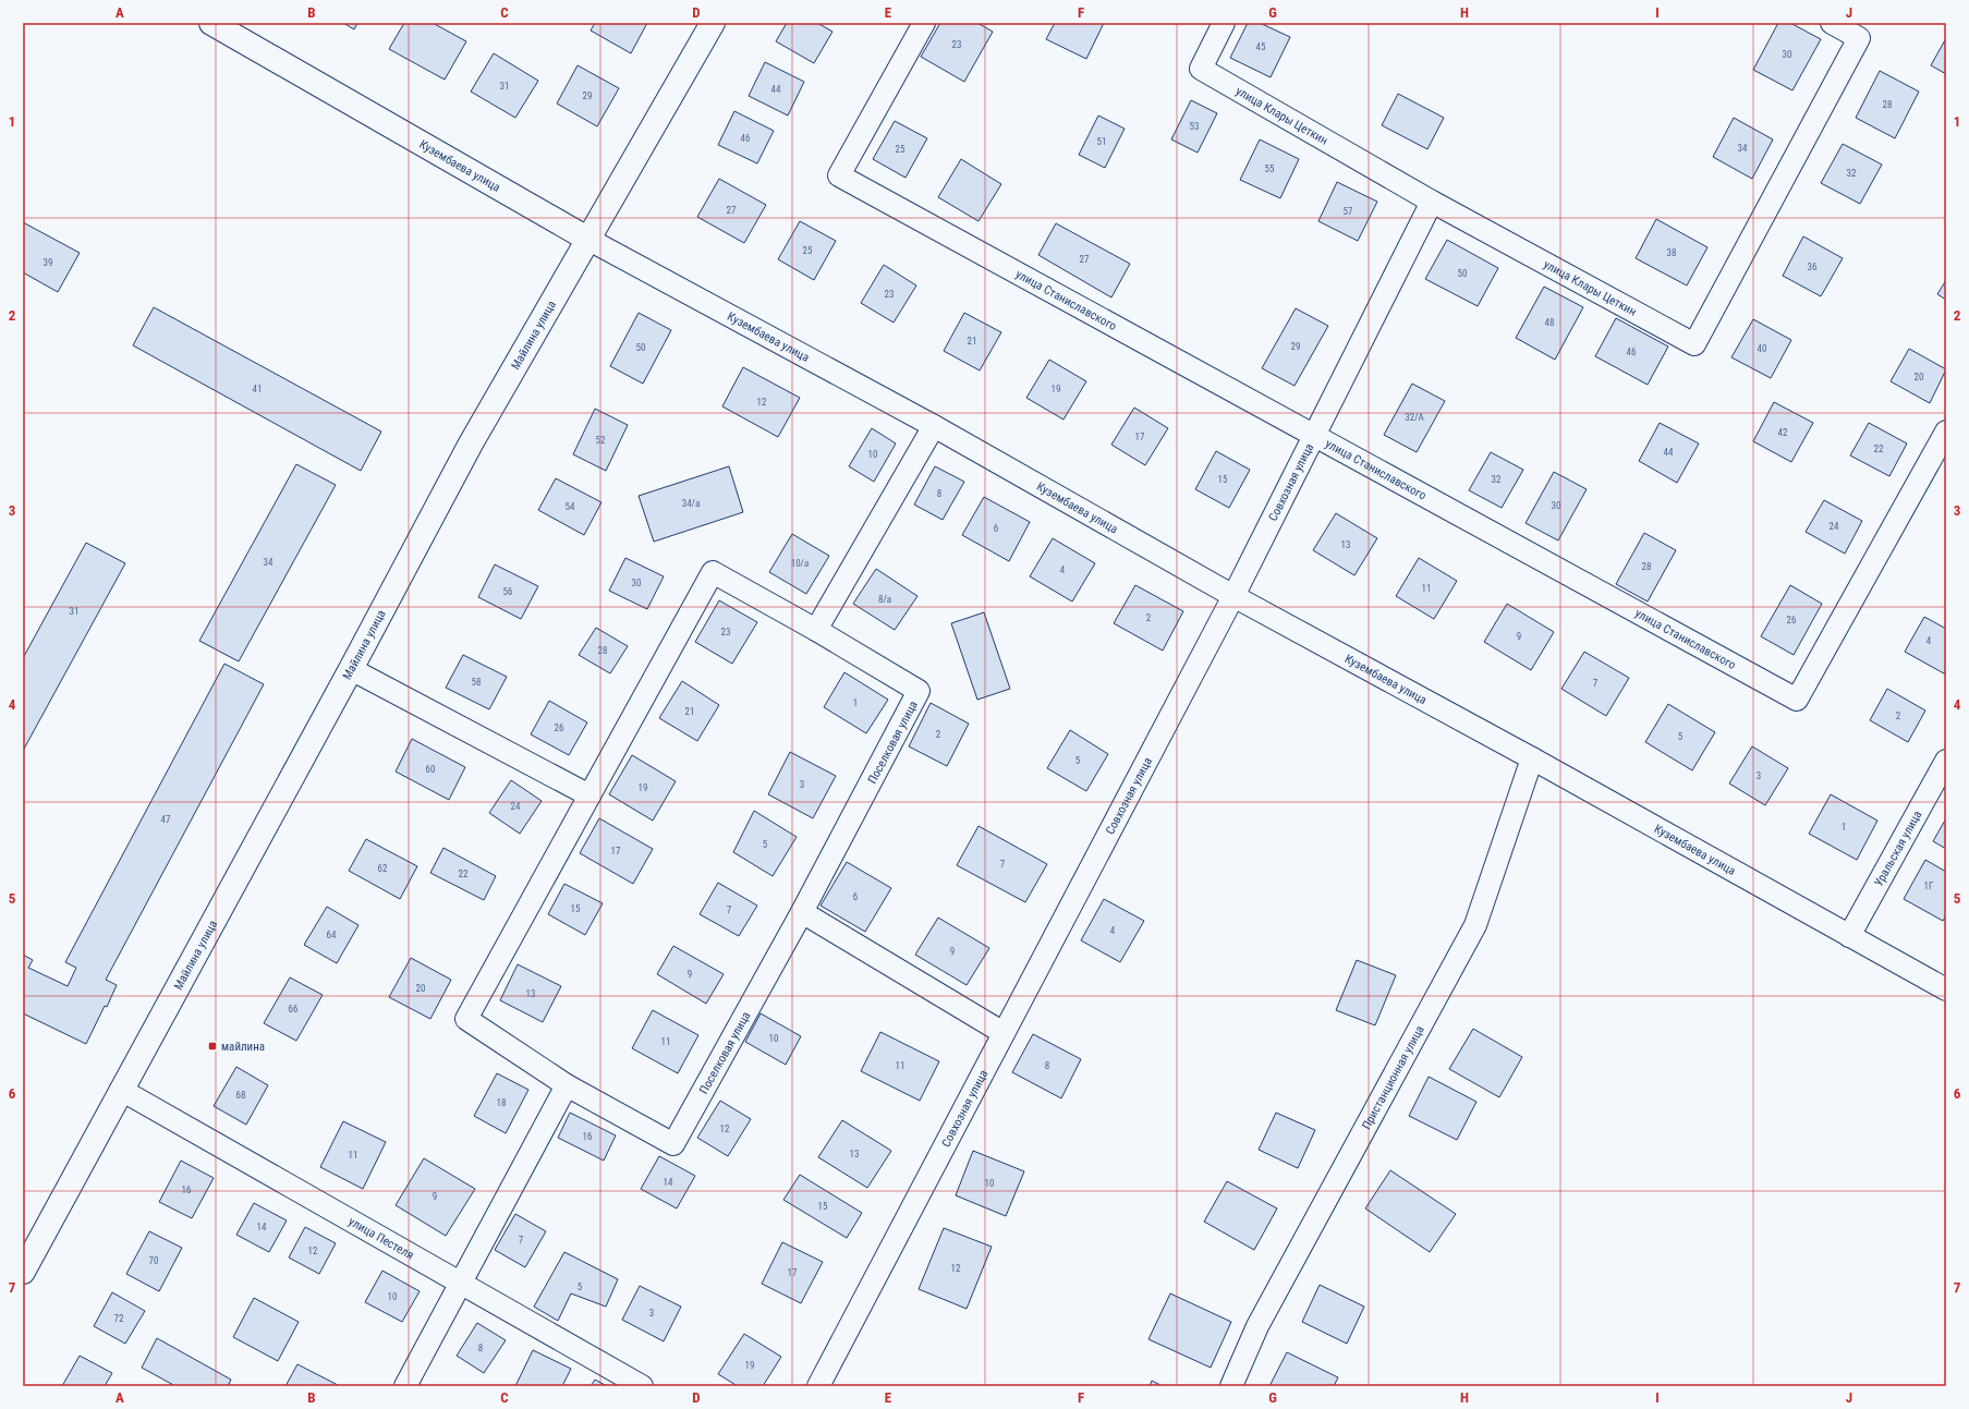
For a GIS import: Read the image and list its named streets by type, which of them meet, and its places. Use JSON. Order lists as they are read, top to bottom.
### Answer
{
  "streets": {
    "main road": ["Кузембаева улица", "Майлина улица"],
    "street": [
      "улица Клары Цеткин",
      "улица Станиславского",
      "Совхозная улица",
      "Поселковая улица",
      "Уральская улица",
      "Пристанционная улица",
      "улица Пестеля"
    ]
  },
  "crossings": [
    ["улица Клары Цеткин", "Совхозная улица"],
    ["Кузембаева улица", "Майлина улица"],
    ["Кузембаева улица", "Совхозная улица"],
    ["Кузембаева улица", "Уральская улица"],
    ["Кузембаева улица", "Пристанционная улица"],
    ["улица Станиславского", "Совхозная улица"],
    ["Майлина улица", "улица Пестеля"]
  ],
  "places": {
    "transit": ["майлина"]
  },
  "house_numbers": [
    "23",
    "45",
    "30",
    "31",
    "44",
    "29",
    "28",
    "53",
    "46",
    "51",
    "34",
    "25",
    "55",
    "32",
    "27",
    "57",
    "25",
    "38",
    "27",
    "39",
    "36",
    "50",
    "23",
    "48",
    "21",
    "29",
    "50",
    "40",
    "46",
    "20",
    "41",
    "19",
    "12",
    "32/А",
    "42",
    "17",
    "52",
    "22",
    "44",
    "10",
    "15",
    "32",
    "8",
    "34/a",
    "30",
    "54",
    "24",
    "6",
    "13",
    "34",
    "10/a",
    "28",
    "4",
    "30",
    "11",
    "56",
    "8/a",
    "31",
    "2",
    "26",
    "23",
    "9",
    "4",
    "28",
    "58",
    "7",
    "1",
    "21",
    "2",
    "26",
    "2",
    "5",
    "5",
    "60",
    "3",
    "3",
    "19",
    "24",
    "47",
    "1",
    "5",
    "17",
    "7",
    "62",
    "22",
    "1Г",
    "6",
    "15",
    "7",
    "4",
    "64",
    "9",
    "9",
    "20",
    "13",
    "66",
    "10",
    "11",
    "11",
    "8",
    "68",
    "18",
    "12",
    "16",
    "13",
    "11",
    "14",
    "10",
    "16",
    "9",
    "15",
    "14",
    "7",
    "12",
    "70",
    "12",
    "17",
    "5",
    "10",
    "3",
    "72",
    "8",
    "19"
  ],
  "grid": {
    "columns": [
      "A",
      "B",
      "C",
      "D",
      "E",
      "F",
      "G",
      "H",
      "I",
      "J"
    ],
    "rows": [
      "1",
      "2",
      "3",
      "4",
      "5",
      "6",
      "7"
    ]
  }
}
